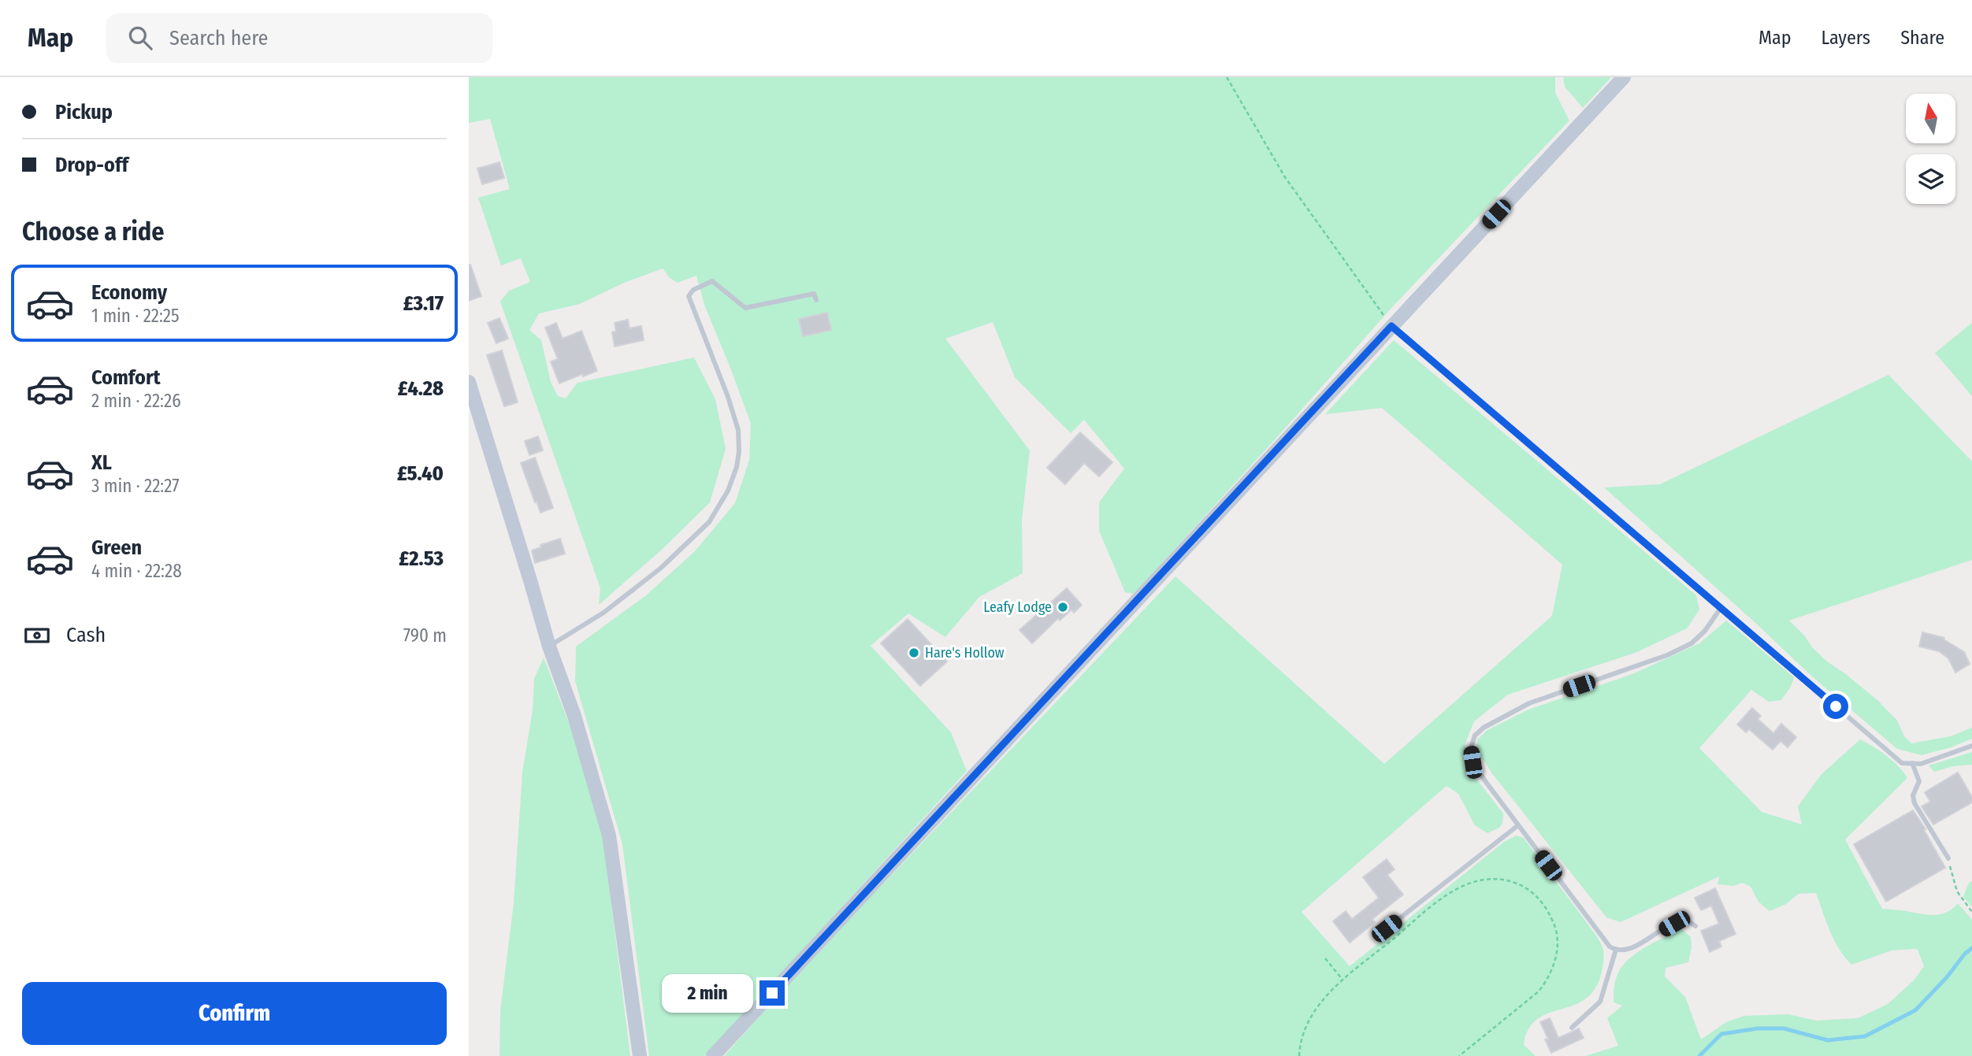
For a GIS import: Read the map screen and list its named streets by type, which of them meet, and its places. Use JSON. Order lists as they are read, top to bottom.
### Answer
{
  "places": ["Leafy Lodge", "Hare's Hollow"],
  "north": "top",
  "page": {
    "header": "Map",
    "search": "Search here",
    "nav": ["Map", "Layers", "Share"],
    "banner": ["Pickup", "Drop-off"],
    "heading": "Choose a ride",
    "list": [
      {
        "name": "Economy",
        "note": "1 min · 22:25",
        "value": "£3.17"
      },
      {
        "name": "Comfort",
        "note": "2 min · 22:26",
        "value": "£4.28"
      },
      {
        "name": "XL",
        "note": "3 min · 22:27",
        "value": "£5.40"
      },
      {
        "name": "Green",
        "note": "4 min · 22:28",
        "value": "£2.53"
      }
    ],
    "pay": ["Cash", "790 m"],
    "buttons": "Confirm",
    "bubble": "2 min"
  }
}
